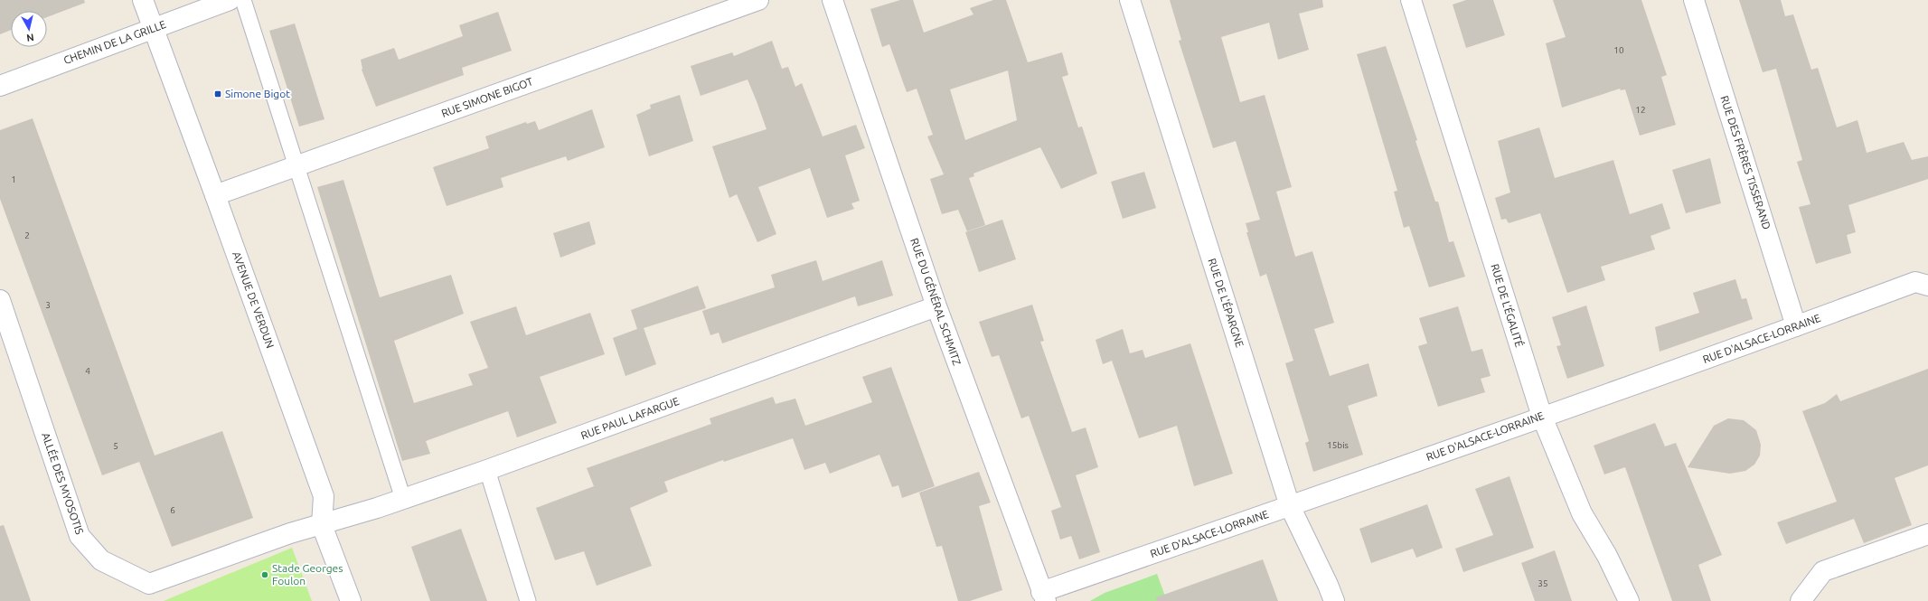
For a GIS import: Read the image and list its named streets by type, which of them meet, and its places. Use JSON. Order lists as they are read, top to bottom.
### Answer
{
  "streets": {
    "street": [
      "CHEMIN DE LA GRILLE",
      "RUE SIMONE BIGOT",
      "RUE DES FRÈRES TISSERAND",
      "AVENUE DE VERDUN",
      "RUE DU GÉNÉRAL SCHMITZ",
      "RUE DE L'ÉPARGNE",
      "RUE DE L'ÉGALITÉ",
      "RUE D'ALSACE-LORRAINE",
      "RUE PAUL LAFARGUE",
      "ALLÉE DES MYOSOTIS"
    ]
  },
  "crossings": [
    ["CHEMIN DE LA GRILLE", "AVENUE DE VERDUN"],
    ["RUE SIMONE BIGOT", "AVENUE DE VERDUN"],
    ["RUE DES FRÈRES TISSERAND", "RUE D'ALSACE-LORRAINE"],
    ["AVENUE DE VERDUN", "RUE PAUL LAFARGUE"],
    ["AVENUE DE VERDUN", "ALLÉE DES MYOSOTIS"],
    ["RUE DU GÉNÉRAL SCHMITZ", "RUE D'ALSACE-LORRAINE"],
    ["RUE DU GÉNÉRAL SCHMITZ", "RUE PAUL LAFARGUE"],
    ["RUE DE L'ÉPARGNE", "RUE D'ALSACE-LORRAINE"],
    ["RUE DE L'ÉGALITÉ", "RUE D'ALSACE-LORRAINE"],
    ["RUE PAUL LAFARGUE", "ALLÉE DES MYOSOTIS"]
  ],
  "places": {
    "transit": ["Simone Bigot"],
    "other": ["Stade Georges Foulon"]
  },
  "house_numbers": [
    "10",
    "12",
    "1",
    "2",
    "3",
    "4",
    "15bis",
    "5",
    "6",
    "35"
  ],
  "north": "bottom"
}
